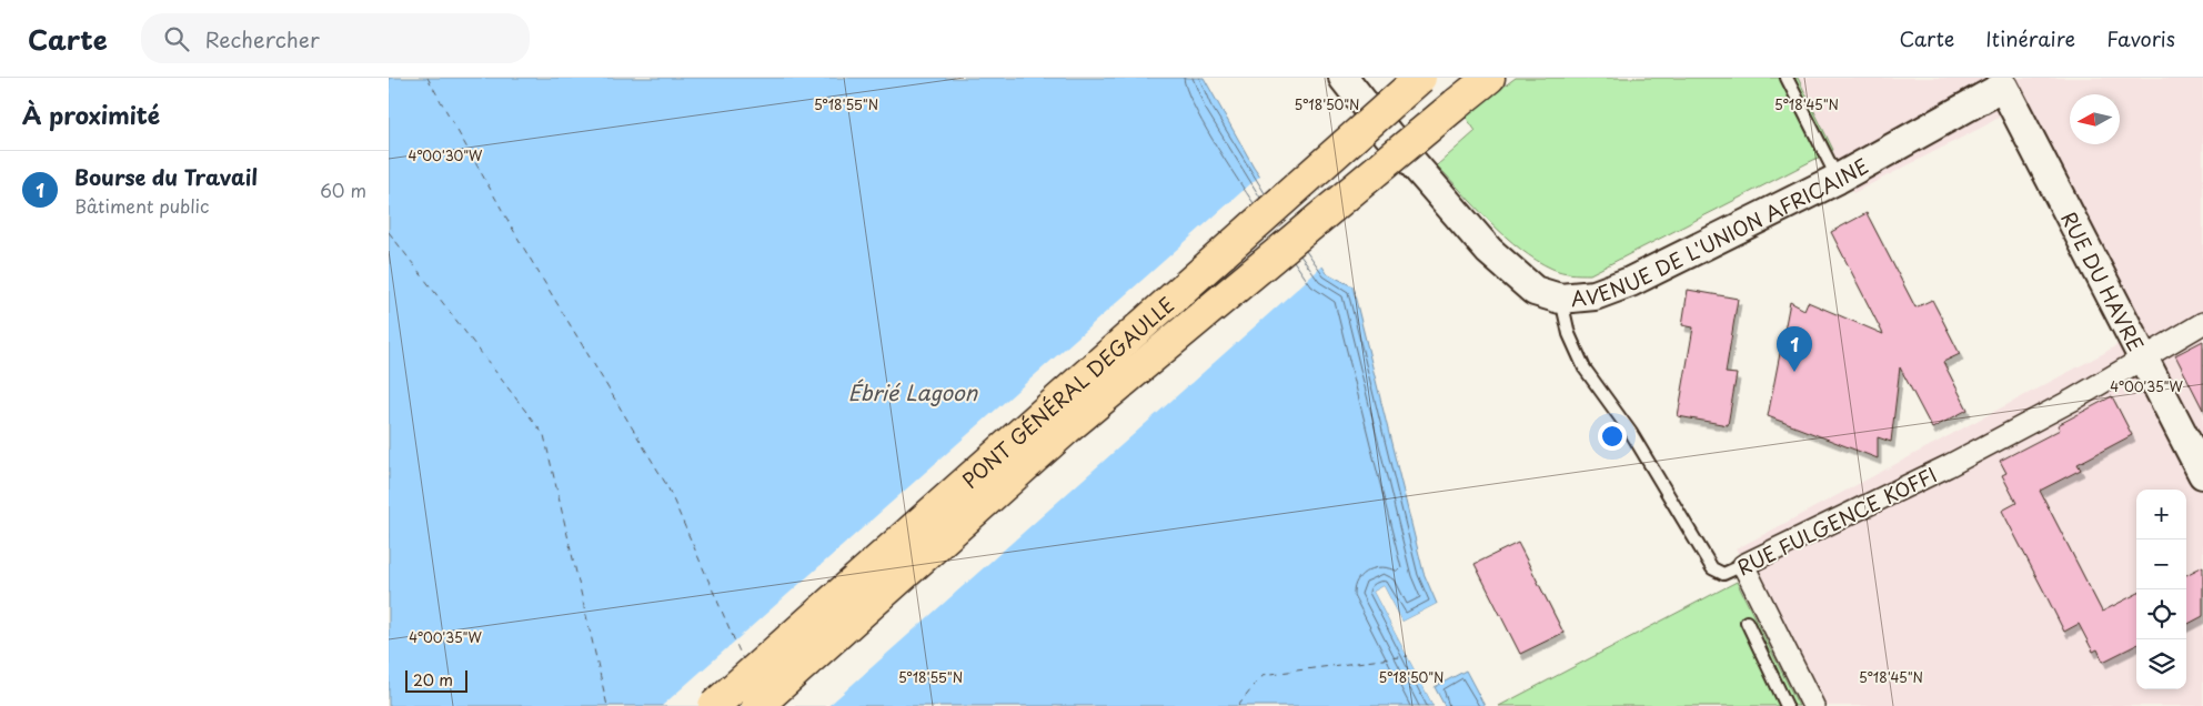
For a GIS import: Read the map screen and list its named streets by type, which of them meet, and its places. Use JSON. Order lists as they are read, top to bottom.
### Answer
{
  "streets": {
    "highway": ["PONT GÉNÉRAL DEGAULLE"],
    "main road": ["AVENUE DE L'UNION AFRICAINE", "RUE DU HAVRE"],
    "street": ["RUE FULGENCE KOFFI"]
  },
  "crossings": [
    ["AVENUE DE L'UNION AFRICAINE", "RUE DU HAVRE"],
    ["AVENUE DE L'UNION AFRICAINE", "RUE FULGENCE KOFFI"],
    ["RUE DU HAVRE", "RUE FULGENCE KOFFI"]
  ],
  "water": ["Ébrié Lagoon"],
  "scale_bar": "20 m",
  "north": "left",
  "page": {
    "header": "Carte",
    "search": "Rechercher",
    "nav": ["Carte", "Itinéraire", "Favoris"],
    "heading": "À proximité",
    "list": [
      {
        "mark": "1",
        "name": "Bourse du Travail",
        "note": "Bâtiment public",
        "value": "60 m"
      }
    ],
    "pins": "1",
    "map_buttons": ["+", "−"],
    "scale": "20 m"
  },
  "coordinates": [
    "5°18'55\"N",
    "5°18'50\"N",
    "5°18'45\"N",
    "4°00'30\"W",
    "4°00'35\"W"
  ]
}
